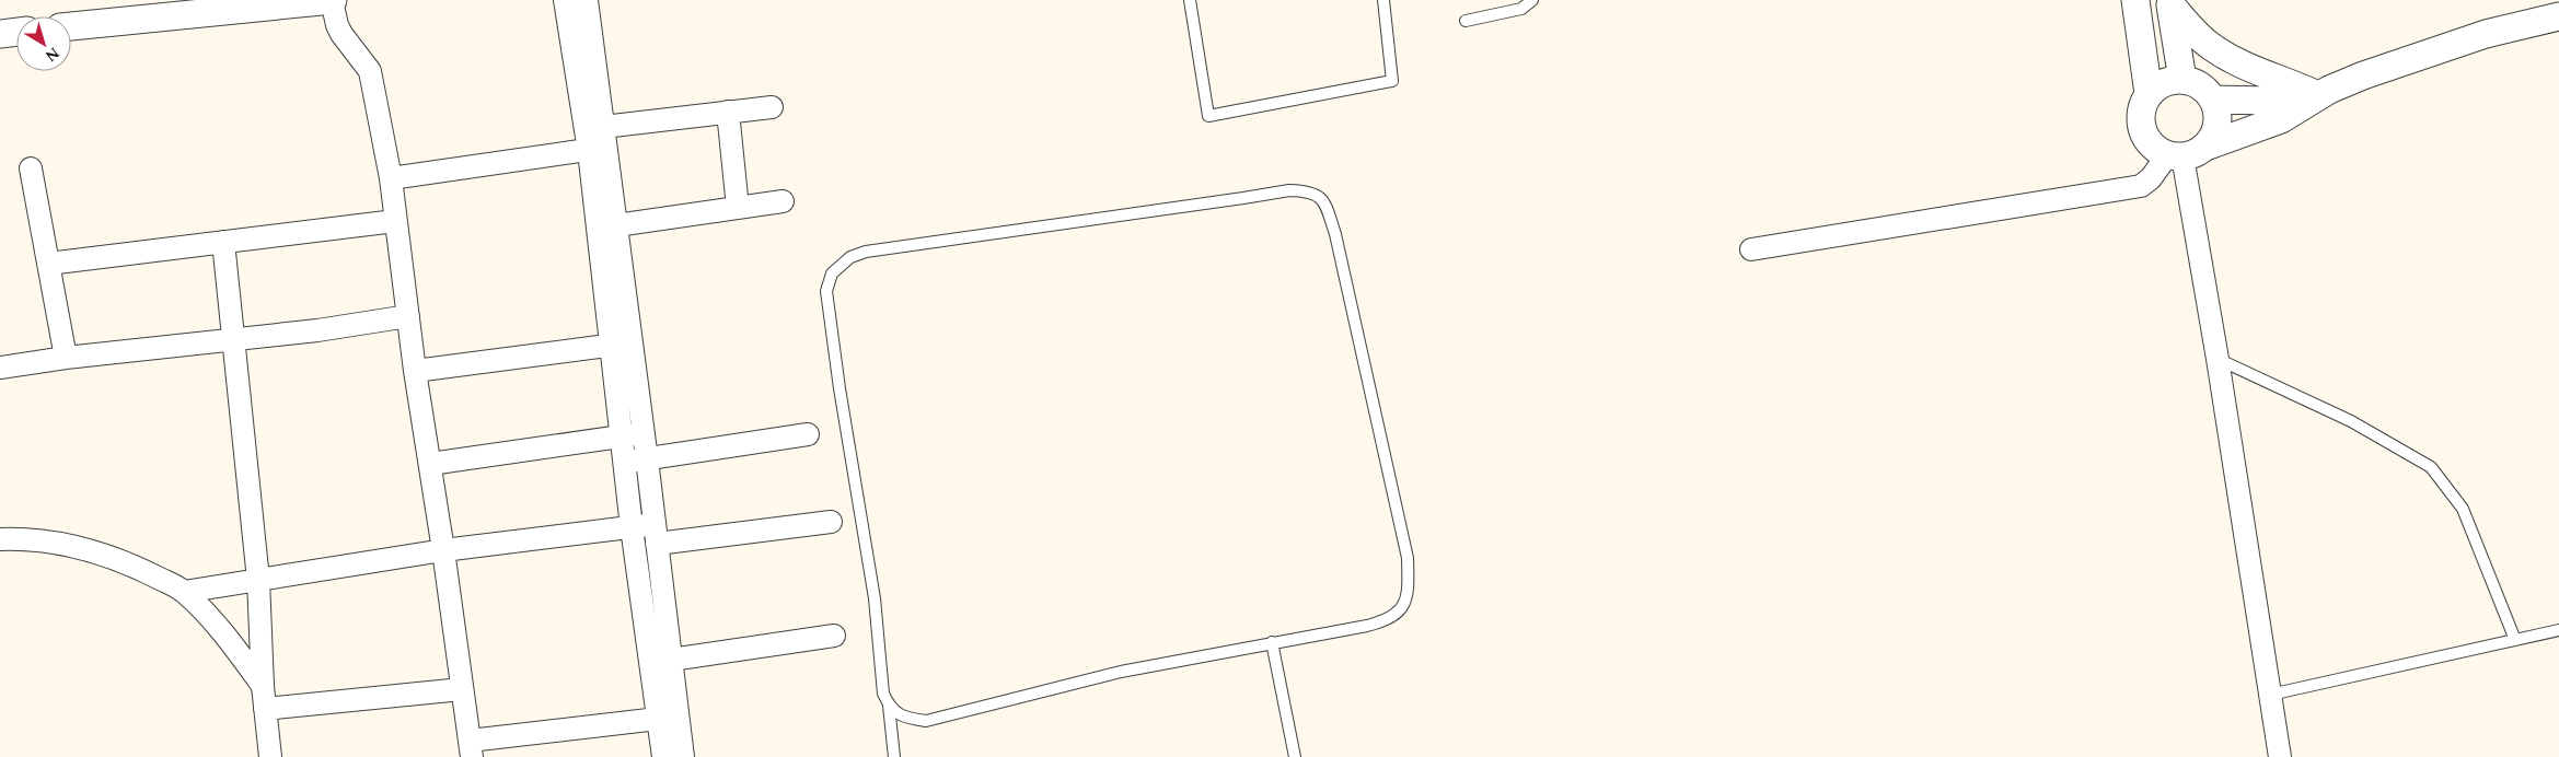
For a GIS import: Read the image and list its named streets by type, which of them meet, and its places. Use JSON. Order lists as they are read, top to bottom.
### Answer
{
  "north": "bottom right"
}
